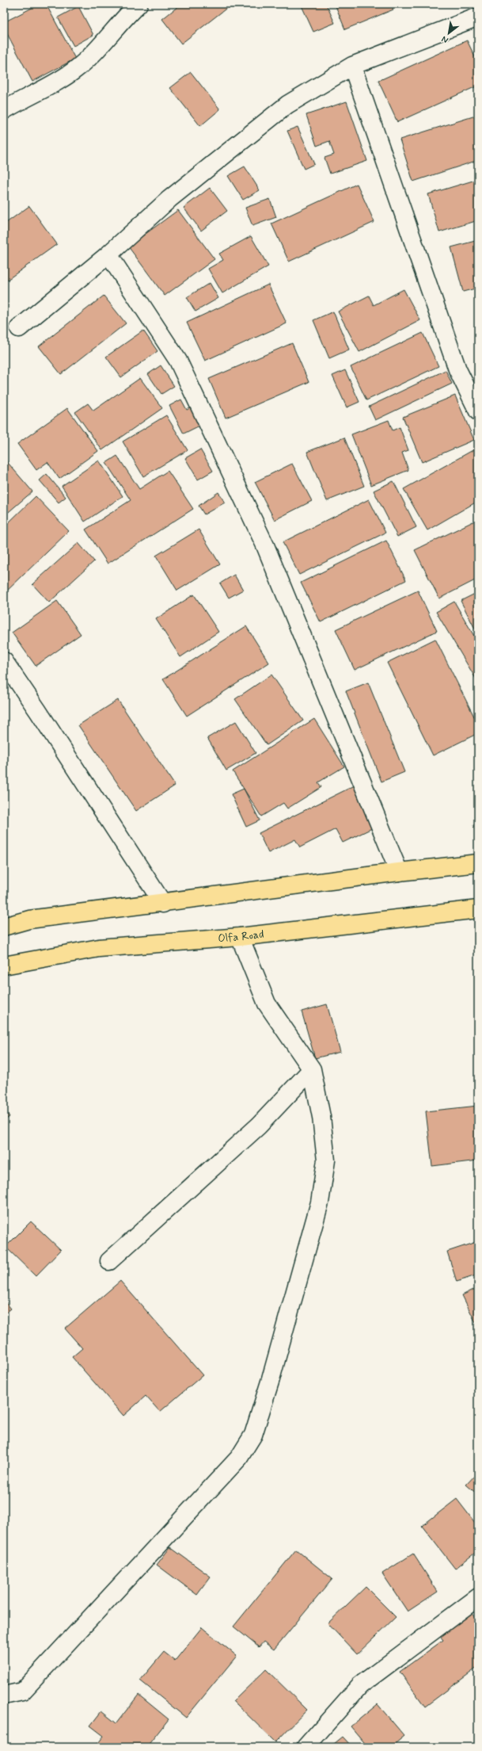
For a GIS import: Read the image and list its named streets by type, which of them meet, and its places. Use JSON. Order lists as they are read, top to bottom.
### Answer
{
  "streets": {
    "main road": ["Olfa Road"]
  },
  "north": "bottom left"
}
